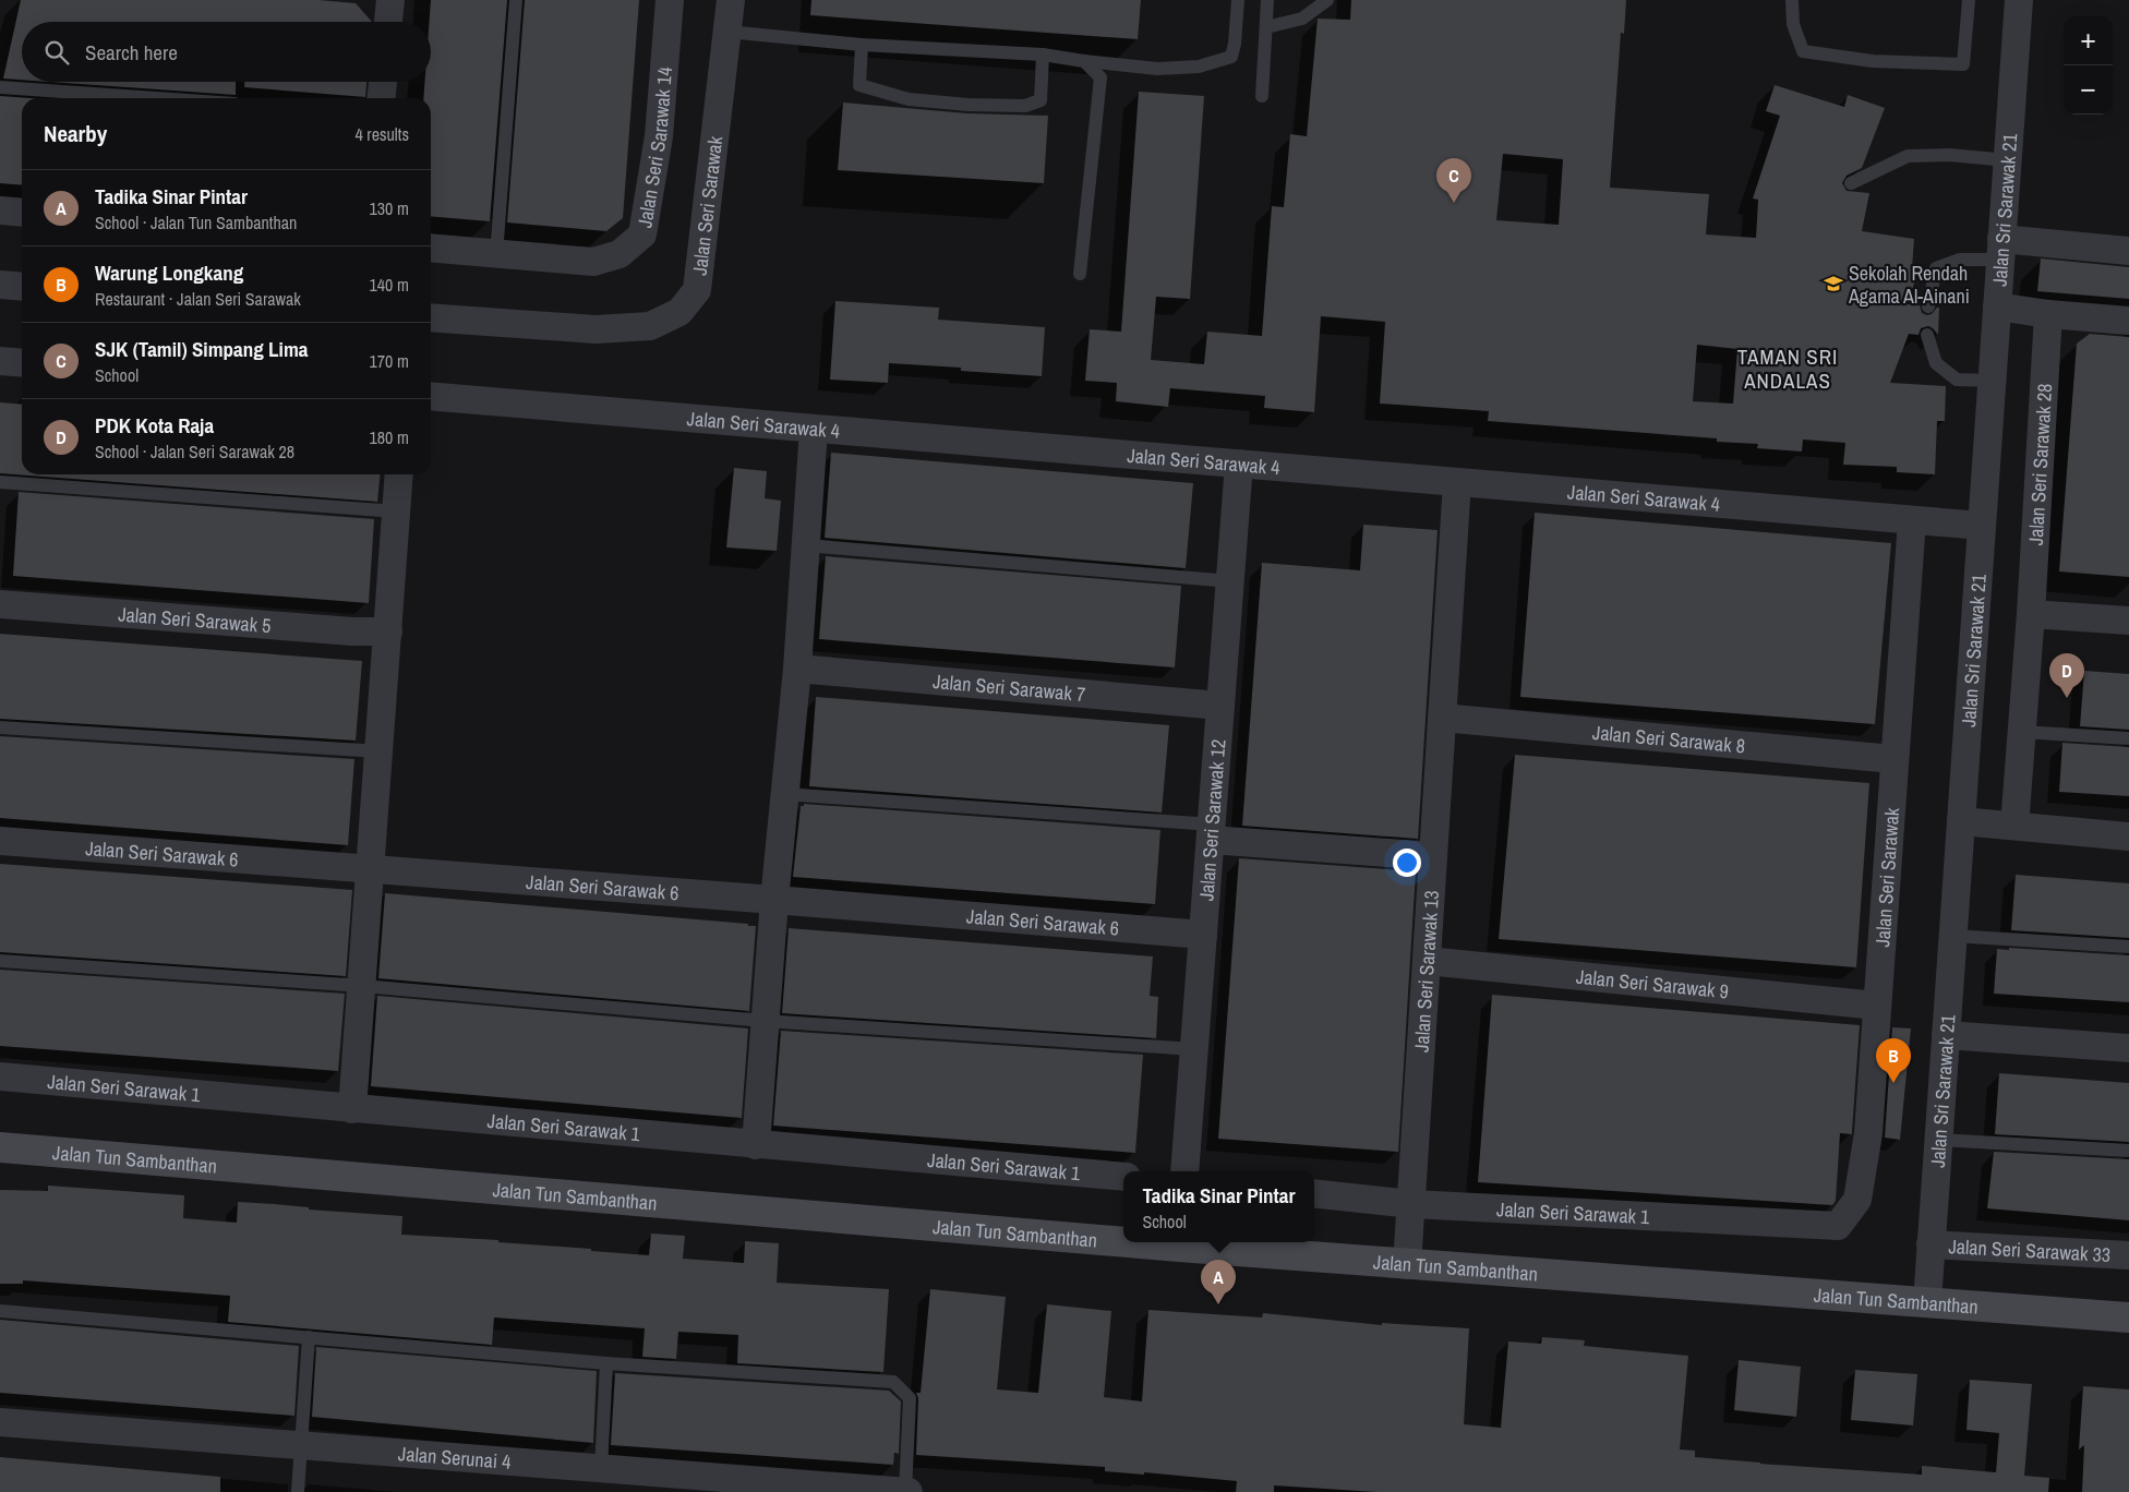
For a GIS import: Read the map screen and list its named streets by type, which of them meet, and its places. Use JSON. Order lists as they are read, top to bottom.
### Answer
{
  "streets": {
    "street": [
      "Jalan Seri Sarawak 14",
      "Jalan Seri Sarawak",
      "Jalan Sri Sarawak 21",
      "Jalan Seri Sarawak 4",
      "Jalan Seri Sarawak 28",
      "Jalan Seri Sarawak 5",
      "Jalan Seri Sarawak 7",
      "Jalan Seri Sarawak 8",
      "Jalan Seri Sarawak 12",
      "Jalan Seri Sarawak 6",
      "Jalan Seri Sarawak 13",
      "Jalan Seri Sarawak 9",
      "Jalan Seri Sarawak 1",
      "Jalan Tun Sambanthan",
      "Jalan Seri Sarawak 33",
      "Jalan Serunai 4"
    ]
  },
  "crossings": [
    ["Jalan Seri Sarawak", "Jalan Seri Sarawak 4"],
    ["Jalan Seri Sarawak", "Jalan Seri Sarawak 8"],
    ["Jalan Seri Sarawak", "Jalan Seri Sarawak 9"],
    ["Jalan Seri Sarawak", "Jalan Seri Sarawak 1"],
    ["Jalan Sri Sarawak 21", "Jalan Seri Sarawak 4"],
    ["Jalan Sri Sarawak 21", "Jalan Tun Sambanthan"],
    ["Jalan Sri Sarawak 21", "Jalan Seri Sarawak 33"],
    ["Jalan Seri Sarawak 4", "Jalan Seri Sarawak 12"],
    ["Jalan Seri Sarawak 4", "Jalan Seri Sarawak 13"],
    ["Jalan Seri Sarawak 7", "Jalan Seri Sarawak 12"],
    ["Jalan Seri Sarawak 8", "Jalan Seri Sarawak 13"],
    ["Jalan Seri Sarawak 12", "Jalan Seri Sarawak 6"],
    ["Jalan Seri Sarawak 13", "Jalan Seri Sarawak 9"],
    ["Jalan Seri Sarawak 13", "Jalan Seri Sarawak 1"],
    ["Jalan Seri Sarawak 13", "Jalan Tun Sambanthan"]
  ],
  "districts": ["TAMAN SRI ANDALAS"],
  "places": {
    "school or university": ["Sekolah Rendah Agama Al-Ainani"]
  },
  "page": {
    "map_buttons": ["+", "−"],
    "search": "Search here",
    "heading": ["Nearby", "4 results"],
    "pins": [
      "C",
      "D",
      "B",
      "A"
    ],
    "list": [
      {
        "mark": "A",
        "name": "Tadika Sinar Pintar",
        "note": "School · Jalan Tun Sambanthan",
        "value": "130 m"
      },
      {
        "mark": "B",
        "name": "Warung Longkang",
        "note": "Restaurant · Jalan Seri Sarawak",
        "value": "140 m"
      },
      {
        "mark": "C",
        "name": "SJK (Tamil) Simpang Lima",
        "note": "School",
        "value": "170 m"
      },
      {
        "mark": "D",
        "name": "PDK Kota Raja",
        "note": "School · Jalan Seri Sarawak 28",
        "value": "180 m"
      }
    ],
    "popup": ["Tadika Sinar Pintar", "School"]
  }
}
